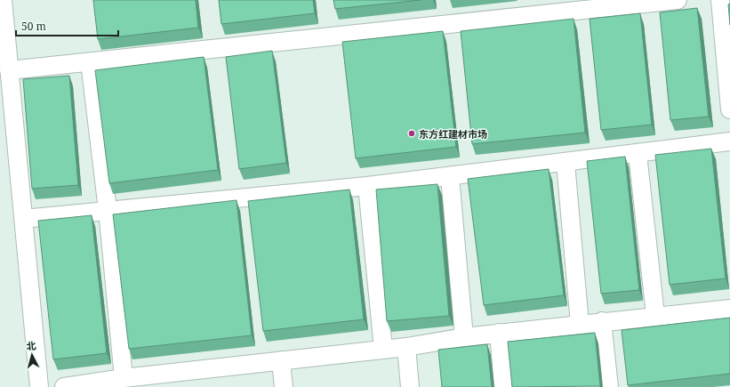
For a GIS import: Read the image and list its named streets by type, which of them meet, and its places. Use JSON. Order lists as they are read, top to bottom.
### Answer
{
  "places": ["东方红建材市场"],
  "scale_bar": "50 m",
  "north": "top"
}
